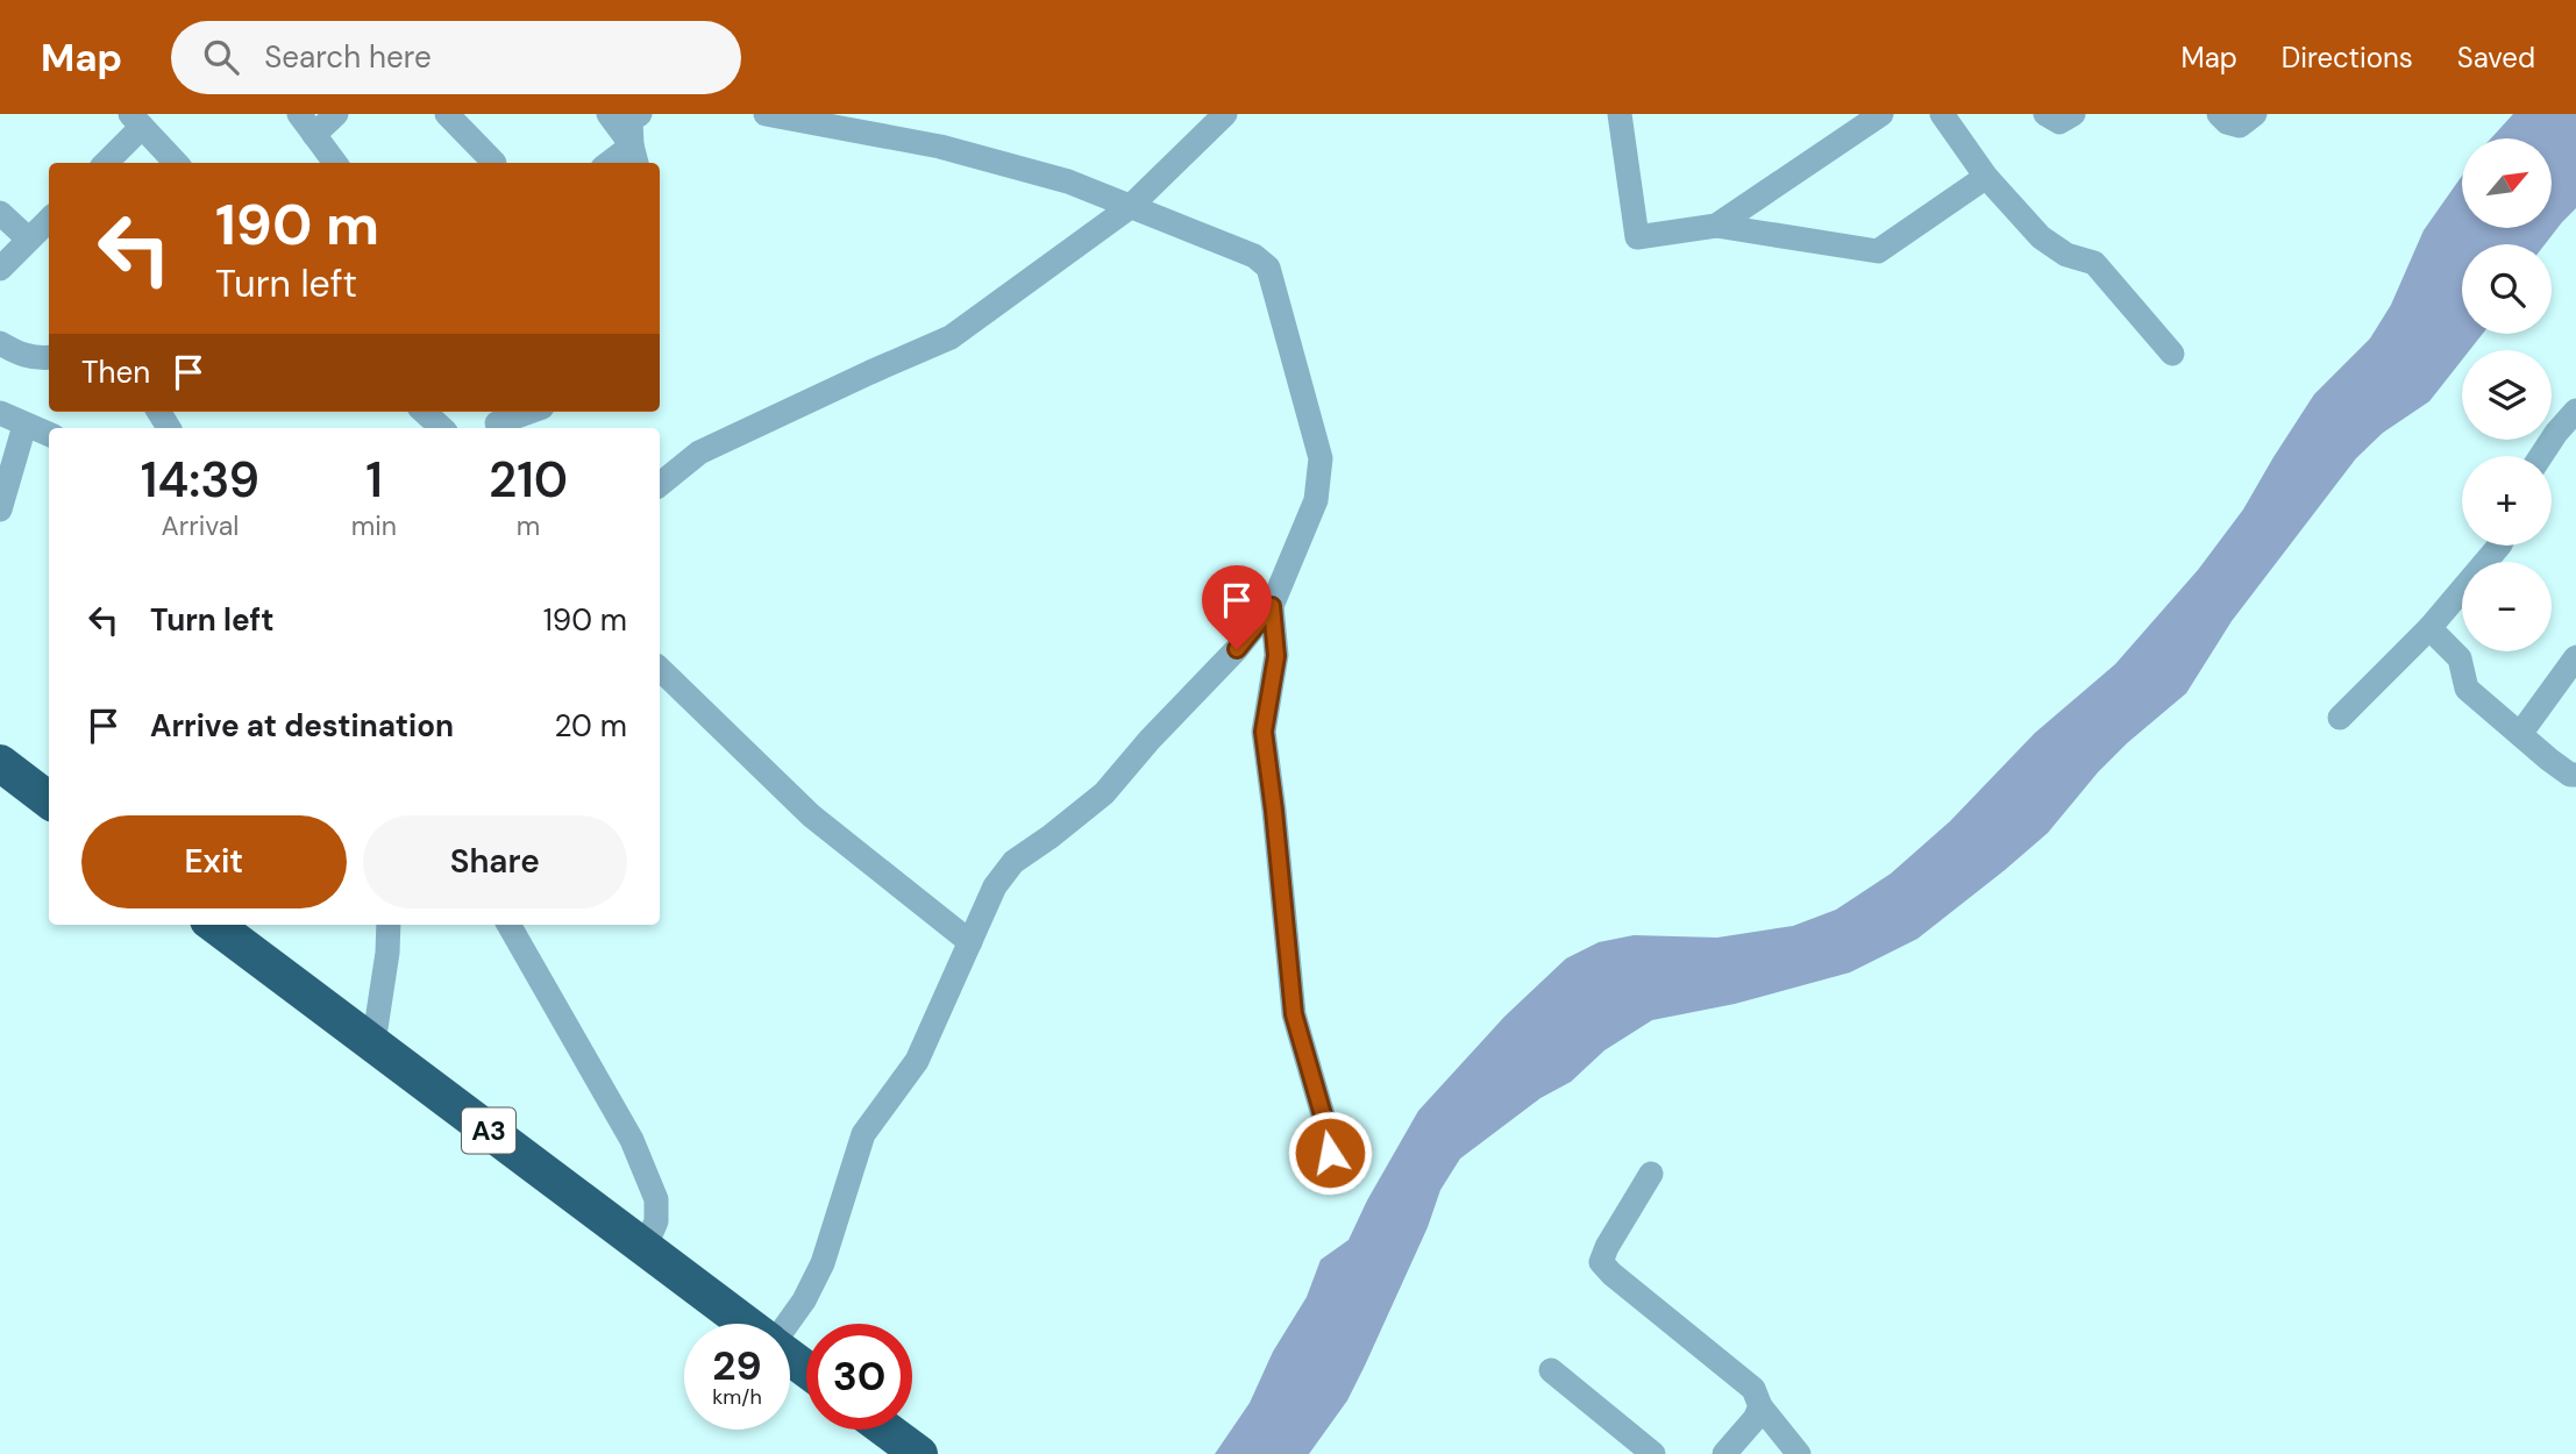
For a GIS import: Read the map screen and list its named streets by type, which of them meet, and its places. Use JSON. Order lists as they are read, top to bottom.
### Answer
{
  "streets": {
    "highway": ["A3"]
  },
  "north": "top right",
  "page": {
    "header": "Map",
    "search": "Search here",
    "nav": ["Map", "Directions", "Saved"],
    "map_buttons": ["+", "−"],
    "turn": ["190 m", "Turn left"],
    "then": "Then",
    "eta": [
      "14:39",
      "Arrival",
      "1",
      "min",
      "210",
      "m"
    ],
    "list": [
      {
        "name": "Turn left",
        "value": "190 m"
      },
      {
        "name": "Arrive at destination",
        "value": "20 m"
      }
    ],
    "buttons": ["Exit", "Share"],
    "speed": "29 km/h",
    "limit": "30"
  }
}
